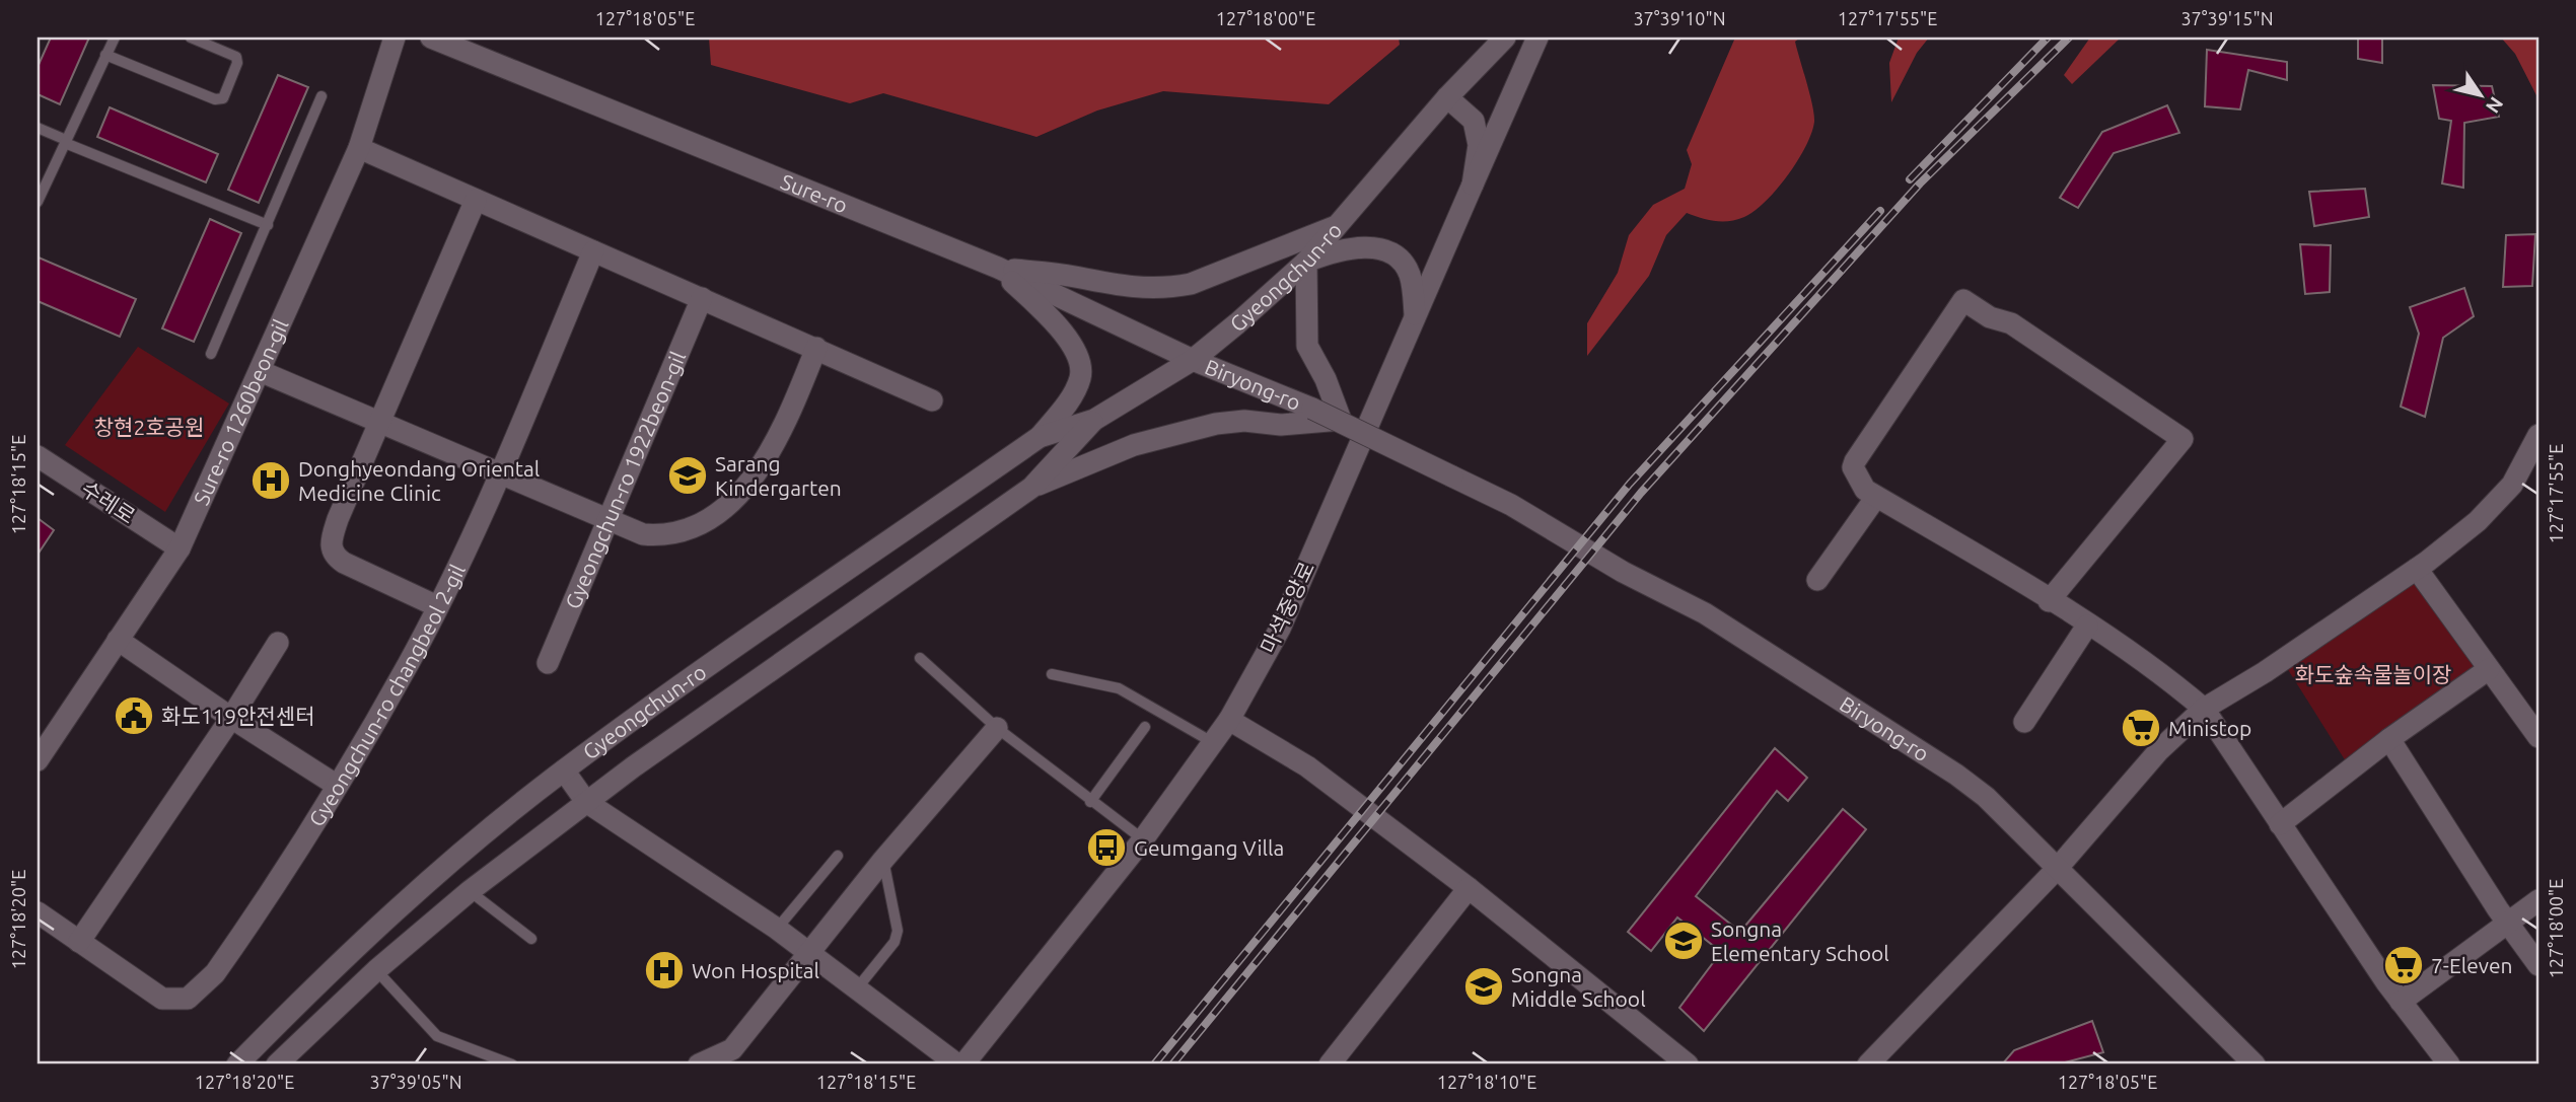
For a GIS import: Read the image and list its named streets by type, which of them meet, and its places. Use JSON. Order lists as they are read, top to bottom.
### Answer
{
  "streets": {
    "street": [
      "Sure-ro",
      "Gyeongchun-ro",
      "Biryong-ro",
      "Sure-ro 1260beon-gil",
      "Gyeongchun-ro 1922beon-gil",
      "수레로",
      "마석중앙로",
      "Gyeongchun-ro changbeol 2-gil"
    ]
  },
  "crossings": [
    ["Sure-ro", "Gyeongchun-ro"],
    ["Sure-ro", "Biryong-ro"],
    ["Gyeongchun-ro", "Biryong-ro"],
    ["Gyeongchun-ro", "마석중앙로"],
    ["Sure-ro 1260beon-gil", "수레로"]
  ],
  "parks": ["창현2호공원", "화도숲속물놀이장"],
  "places": {
    "school or university": ["Sarang Kindergarten", "Songna Elementary School", "Songna Middle School"],
    "hospital": ["Donghyeondang Oriental Medicine Clinic", "Won Hospital"],
    "public building": ["화도119안전센터"],
    "supermarket": ["Ministop", "7-Eleven"],
    "bus stop": ["Geumgang Villa"]
  },
  "north": "bottom right",
  "coordinates": [
    "127°18'05\"E",
    "127°18'00\"E",
    "37°39'10\"N",
    "127°17'55\"E",
    "37°39'15\"N",
    "127°18'15\"E",
    "127°18'20\"E",
    "37°39'05\"N",
    "127°18'10\"E"
  ]
}
